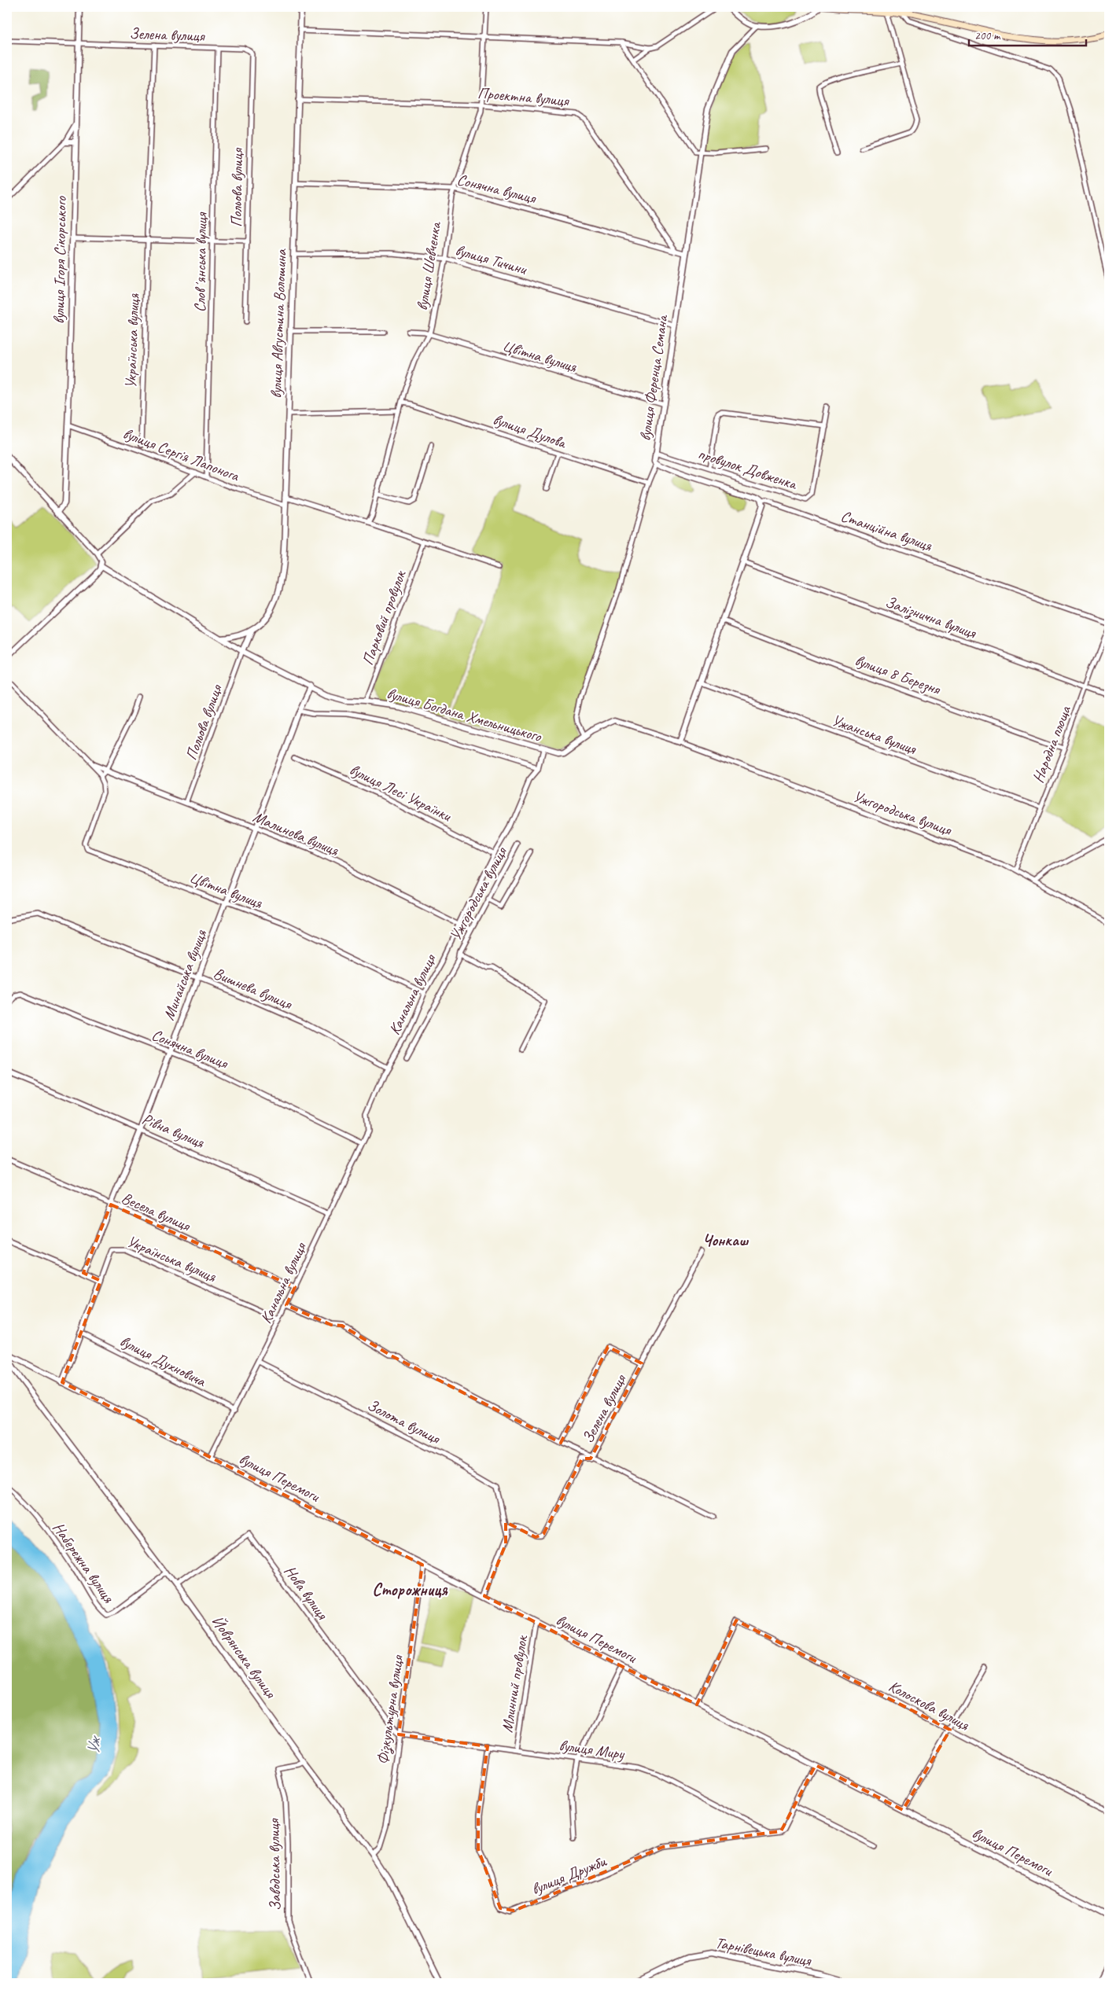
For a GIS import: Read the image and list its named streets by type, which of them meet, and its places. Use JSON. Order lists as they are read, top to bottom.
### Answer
{
  "streets": {
    "street": [
      "Зелена вулиця",
      "Проектна вулиця",
      "Польова вулиця",
      "Сонячна вулиця",
      "вулиця Тичини",
      "вулиця Ігоря Сікорського",
      "Словʼянська вулиця",
      "вулиця Шевченка",
      "вулиця Августина Волошина",
      "Українська вулиця",
      "Цвітна вулиця",
      "вулиця Ференца Семана",
      "вулиця Дулова",
      "вулиця Сергія Лапонога",
      "провулок Довженка",
      "Станційна вулиця",
      "Залізнична вулиця",
      "Парковий провулок",
      "вулиця 8 Березня",
      "вулиця Богдана Хмельницького",
      "Ужанська вулиця",
      "Народна площа",
      "вулиця Лесі Українки",
      "Ужгородська вулиця",
      "Малинова вулиця",
      "Минайська вулиця",
      "Вишнева вулиця",
      "Канальна вулиця",
      "Рівна вулиця",
      "Весела вулиця",
      "вулиця Духновича",
      "Золота вулиця",
      "вулиця Перемоги",
      "Набережна вулиця",
      "Нова вулиця",
      "Йоврянська вулиця",
      "Млинний провулок",
      "Колоскова вулиця",
      "Фізкультурна вулиця",
      "вулиця Миру",
      "Заводська вулиця",
      "вулиця Дружби",
      "Тарнівецька вулиця"
    ]
  },
  "crossings": [
    ["Зелена вулиця", "Польова вулиця"],
    ["Зелена вулиця", "вулиця Ігоря Сікорського"],
    ["Зелена вулиця", "Словʼянська вулиця"],
    ["Зелена вулиця", "Українська вулиця"],
    ["Зелена вулиця", "Золота вулиця"],
    ["Проектна вулиця", "Сонячна вулиця"],
    ["Проектна вулиця", "вулиця Шевченка"],
    ["Проектна вулиця", "вулиця Августина Волошина"],
    ["Польова вулиця", "вулиця Августина Волошина"],
    ["Польова вулиця", "вулиця Богдана Хмельницького"],
    ["Польова вулиця", "Малинова вулиця"],
    ["Сонячна вулиця", "вулиця Шевченка"],
    ["Сонячна вулиця", "вулиця Августина Волошина"],
    ["Сонячна вулиця", "вулиця Ференца Семана"],
    ["Сонячна вулиця", "Минайська вулиця"],
    ["Сонячна вулиця", "Канальна вулиця"],
    ["вулиця Тичини", "вулиця Шевченка"],
    ["вулиця Тичини", "вулиця Августина Волошина"],
    ["вулиця Тичини", "вулиця Ференца Семана"],
    ["вулиця Ігоря Сікорського", "вулиця Сергія Лапонога"],
    ["Словʼянська вулиця", "вулиця Сергія Лапонога"],
    ["вулиця Шевченка", "Цвітна вулиця"],
    ["вулиця Шевченка", "вулиця Дулова"],
    ["вулиця Августина Волошина", "вулиця Сергія Лапонога"],
    ["вулиця Августина Волошина", "вулиця Богдана Хмельницького"],
    ["Українська вулиця", "Канальна вулиця"],
    ["Цвітна вулиця", "вулиця Ференца Семана"],
    ["Цвітна вулиця", "Минайська вулиця"],
    ["Цвітна вулиця", "Канальна вулиця"],
    ["вулиця Ференца Семана", "вулиця Дулова"],
    ["вулиця Ференца Семана", "провулок Довженка"],
    ["вулиця Ференца Семана", "Станційна вулиця"],
    ["вулиця Ференца Семана", "вулиця Богдана Хмельницького"],
    ["Залізнична вулиця", "Народна площа"],
    ["Парковий провулок", "вулиця Богдана Хмельницького"],
    ["вулиця 8 Березня", "Народна площа"],
    ["вулиця Богдана Хмельницького", "Ужгородська вулиця"],
    ["вулиця Богдана Хмельницького", "Минайська вулиця"],
    ["вулиця Богдана Хмельницького", "Канальна вулиця"],
    ["Ужанська вулиця", "Народна площа"],
    ["Народна площа", "Ужгородська вулиця"],
    ["вулиця Лесі Українки", "Канальна вулиця"],
    ["Ужгородська вулиця", "Малинова вулиця"],
    ["Малинова вулиця", "Минайська вулиця"],
    ["Малинова вулиця", "Канальна вулиця"],
    ["Минайська вулиця", "Вишнева вулиця"],
    ["Минайська вулиця", "Рівна вулиця"],
    ["Минайська вулиця", "Весела вулиця"],
    ["Вишнева вулиця", "Канальна вулиця"],
    ["Канальна вулиця", "Рівна вулиця"],
    ["Канальна вулиця", "Весела вулиця"],
    ["Канальна вулиця", "вулиця Духновича"],
    ["Канальна вулиця", "Золота вулиця"],
    ["Канальна вулиця", "вулиця Перемоги"],
    ["вулиця Перемоги", "Млинний провулок"],
    ["вулиця Перемоги", "Колоскова вулиця"],
    ["вулиця Перемоги", "Фізкультурна вулиця"],
    ["вулиця Перемоги", "вулиця Дружби"],
    ["Набережна вулиця", "Йоврянська вулиця"],
    ["Нова вулиця", "Йоврянська вулиця"],
    ["Нова вулиця", "Фізкультурна вулиця"],
    ["Нова вулиця", "вулиця Миру"],
    ["Йоврянська вулиця", "Фізкультурна вулиця"],
    ["Йоврянська вулиця", "Заводська вулиця"],
    ["Млинний провулок", "вулиця Миру"],
    ["Фізкультурна вулиця", "вулиця Миру"],
    ["вулиця Миру", "вулиця Дружби"]
  ],
  "districts": ["Чонкаш", "Сторожниця"],
  "water": ["Уж"],
  "scale_bar": "200 m"
}
